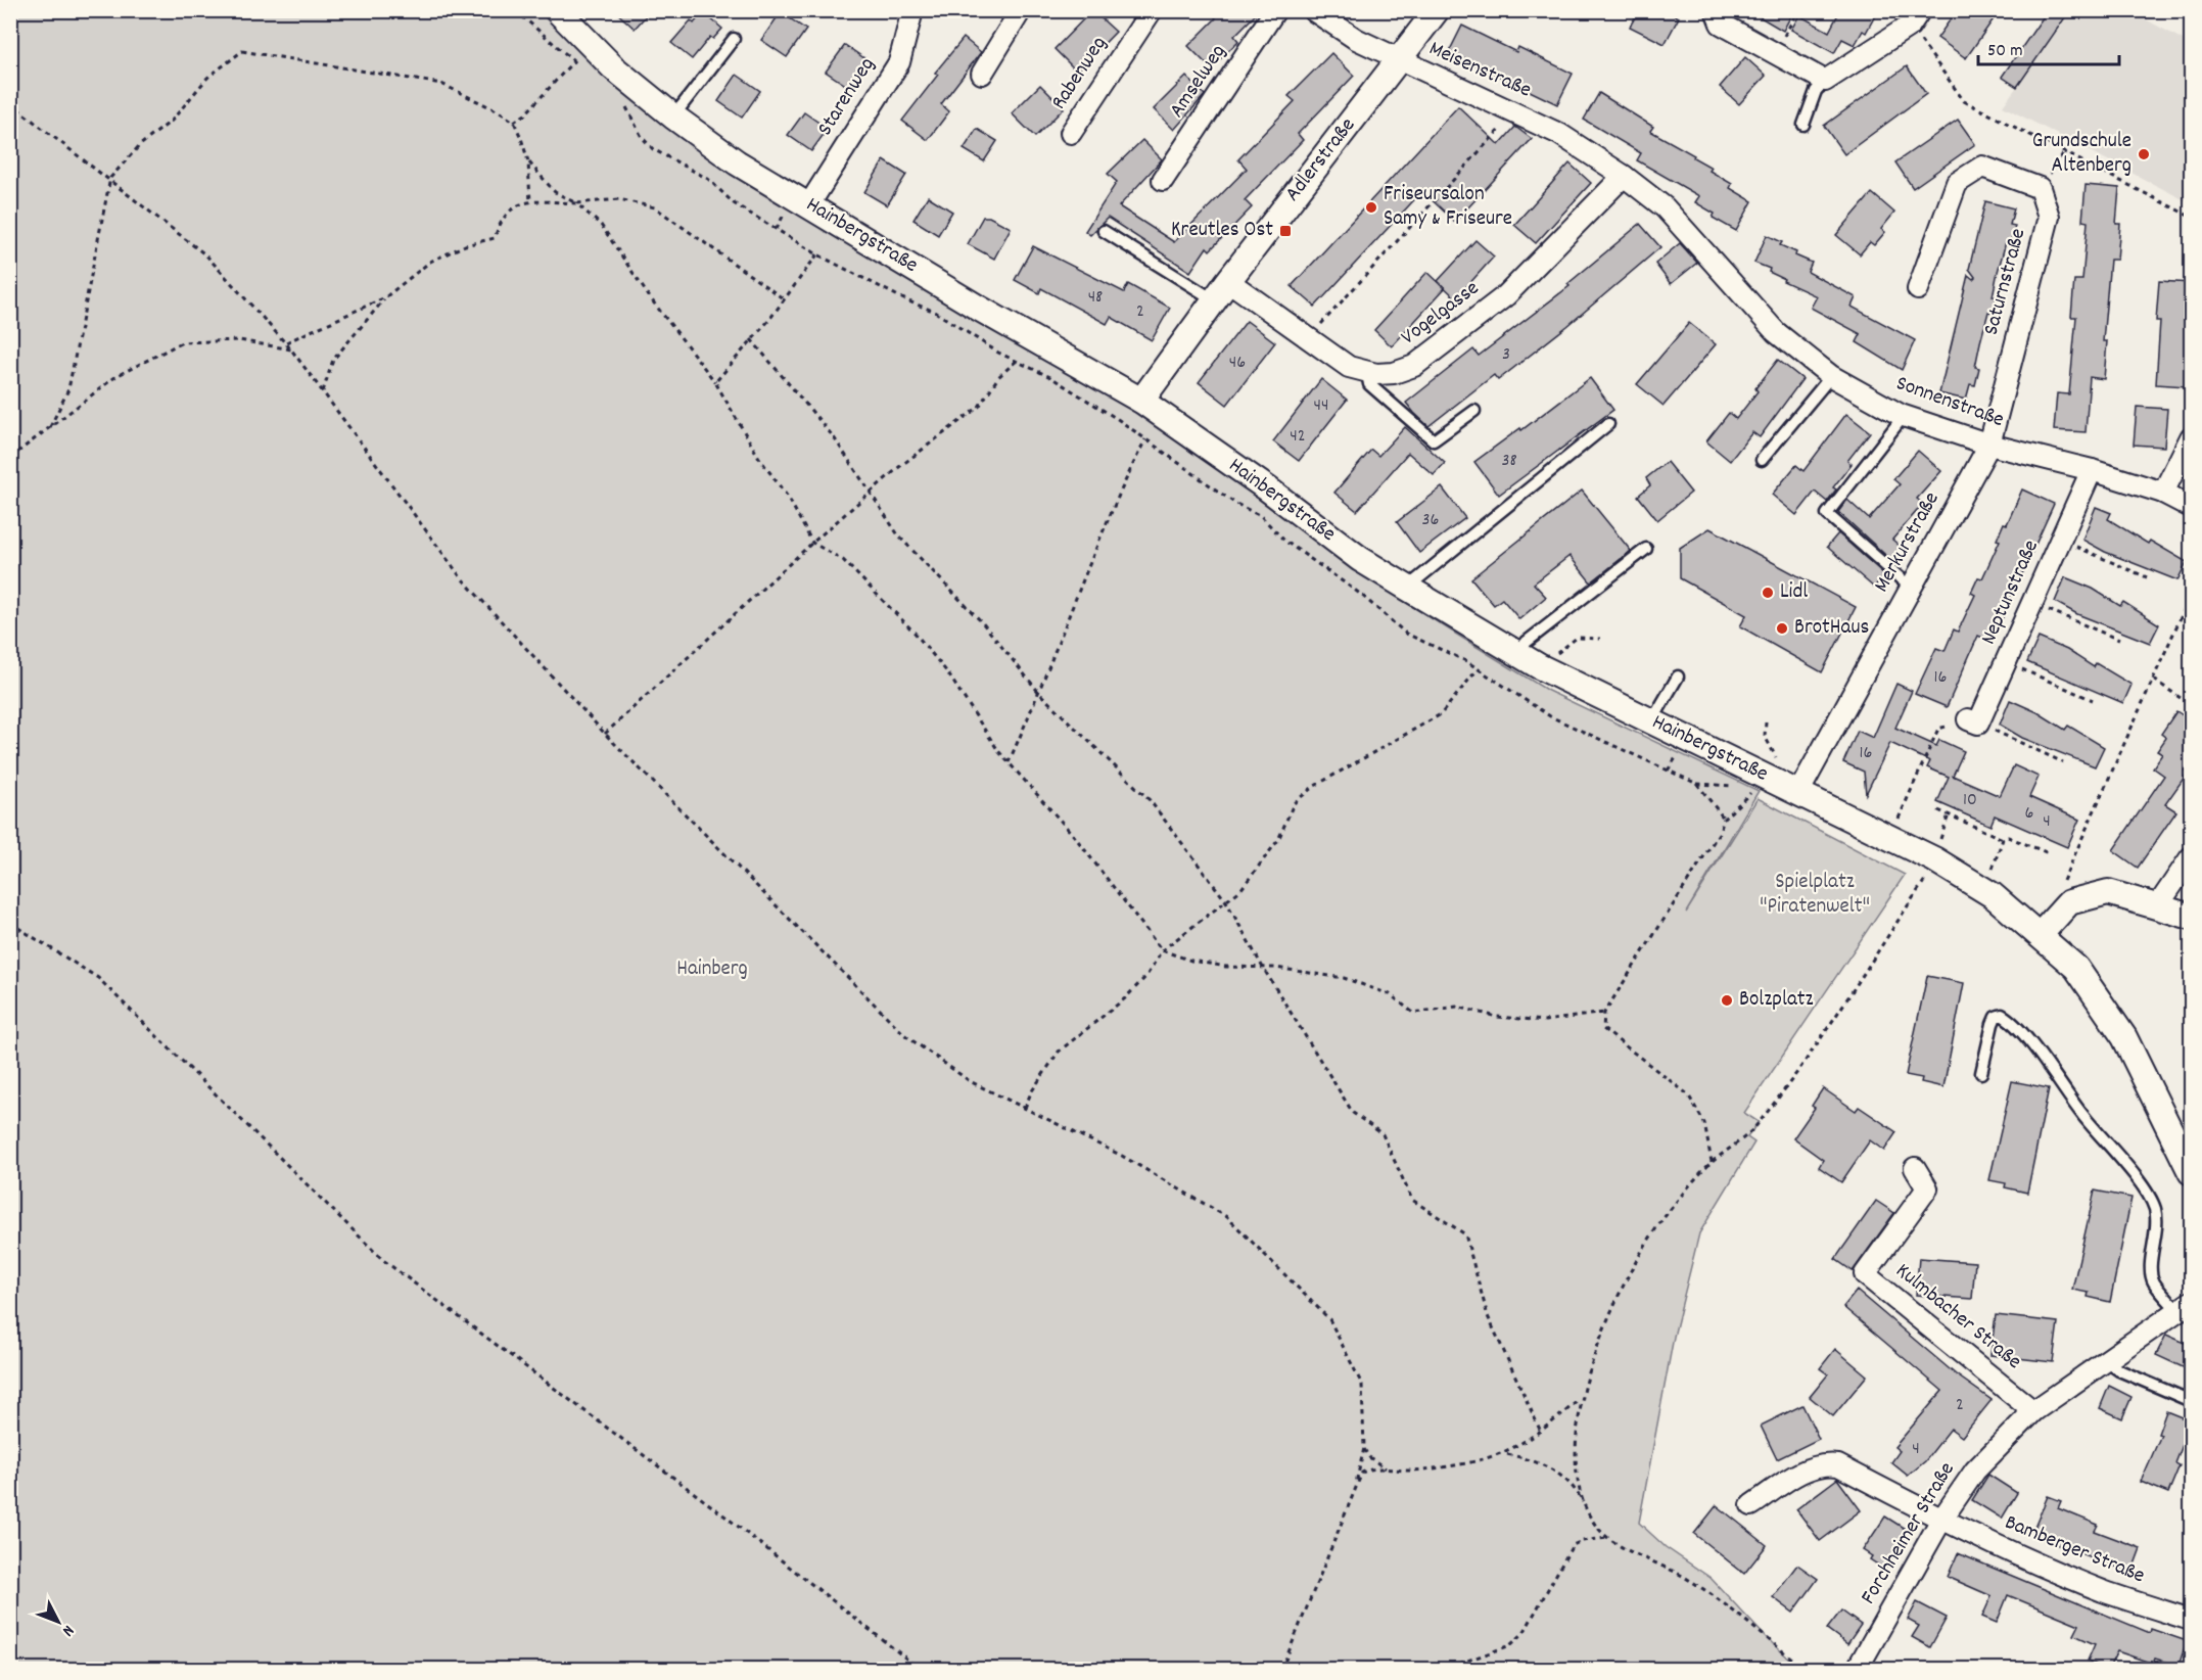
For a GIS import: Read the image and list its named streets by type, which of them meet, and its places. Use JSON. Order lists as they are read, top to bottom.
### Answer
{
  "streets": {
    "street": [
      "Meisenstraße",
      "Rabenweg",
      "Amselweg",
      "Starenweg",
      "Adlerstraße",
      "Hainbergstraße",
      "Saturnstraße",
      "Vogelgasse",
      "Sonnenstraße",
      "Merkurstraße",
      "Neptunstraße",
      "Kulmbacher Straße",
      "Forchheimer Straße",
      "Bamberger Straße"
    ]
  },
  "crossings": [
    ["Meisenstraße", "Adlerstraße"],
    ["Meisenstraße", "Vogelgasse"],
    ["Meisenstraße", "Sonnenstraße"],
    ["Starenweg", "Hainbergstraße"],
    ["Adlerstraße", "Hainbergstraße"],
    ["Adlerstraße", "Vogelgasse"],
    ["Hainbergstraße", "Merkurstraße"],
    ["Saturnstraße", "Sonnenstraße"],
    ["Saturnstraße", "Merkurstraße"],
    ["Vogelgasse", "Sonnenstraße"],
    ["Sonnenstraße", "Merkurstraße"],
    ["Sonnenstraße", "Neptunstraße"],
    ["Kulmbacher Straße", "Forchheimer Straße"],
    ["Forchheimer Straße", "Bamberger Straße"]
  ],
  "parks": ["Spielplatz \"Piratenwelt\"", "Hainberg"],
  "places": {
    "other": [
      "Grundschule Altenberg",
      "Friseursalon Samy & Friseure",
      "Lidl",
      "BrotHaus",
      "Bolzplatz"
    ],
    "transit": ["Kreutles Ost"]
  },
  "house_numbers": [
    "48",
    "2",
    "3",
    "46",
    "44",
    "42",
    "38",
    "36",
    "16",
    "16",
    "10",
    "6",
    "4",
    "2",
    "4"
  ],
  "scale_bar": "50 m",
  "north": "bottom right"
}
